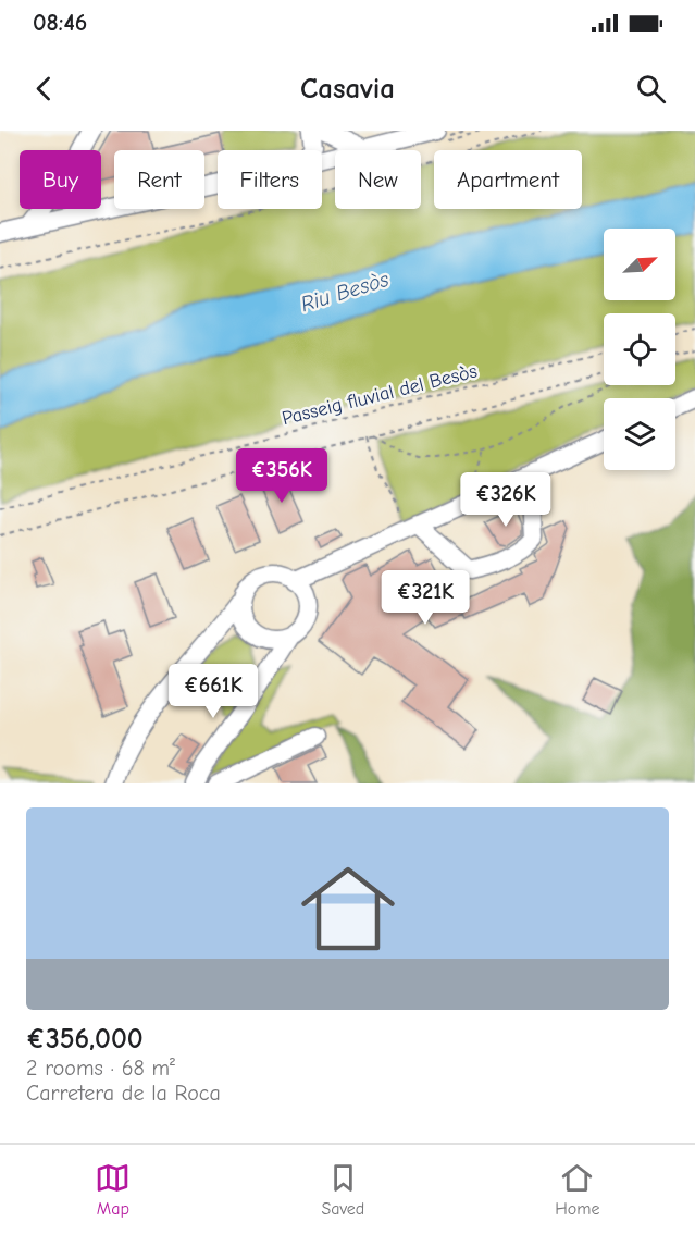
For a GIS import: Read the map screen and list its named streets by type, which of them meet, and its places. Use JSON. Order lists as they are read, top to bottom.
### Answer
{
  "streets": {
    "path": ["Passeig fluvial del Besòs"]
  },
  "water": ["Riu Besòs"],
  "north": "top right",
  "page": {
    "status": "08:46",
    "header": "Casavia",
    "chip": [
      "Buy",
      "Rent",
      "Filters",
      "New",
      "Apartment"
    ],
    "price": [
      "€356K",
      "€326K",
      "€321K",
      "€661K"
    ],
    "list": [
      {
        "name": "€356,000",
        "note": "2 rooms · 68 m² · Carretera de la Roca"
      }
    ],
    "tabs": ["Map", "Saved", "Home"]
  }
}
